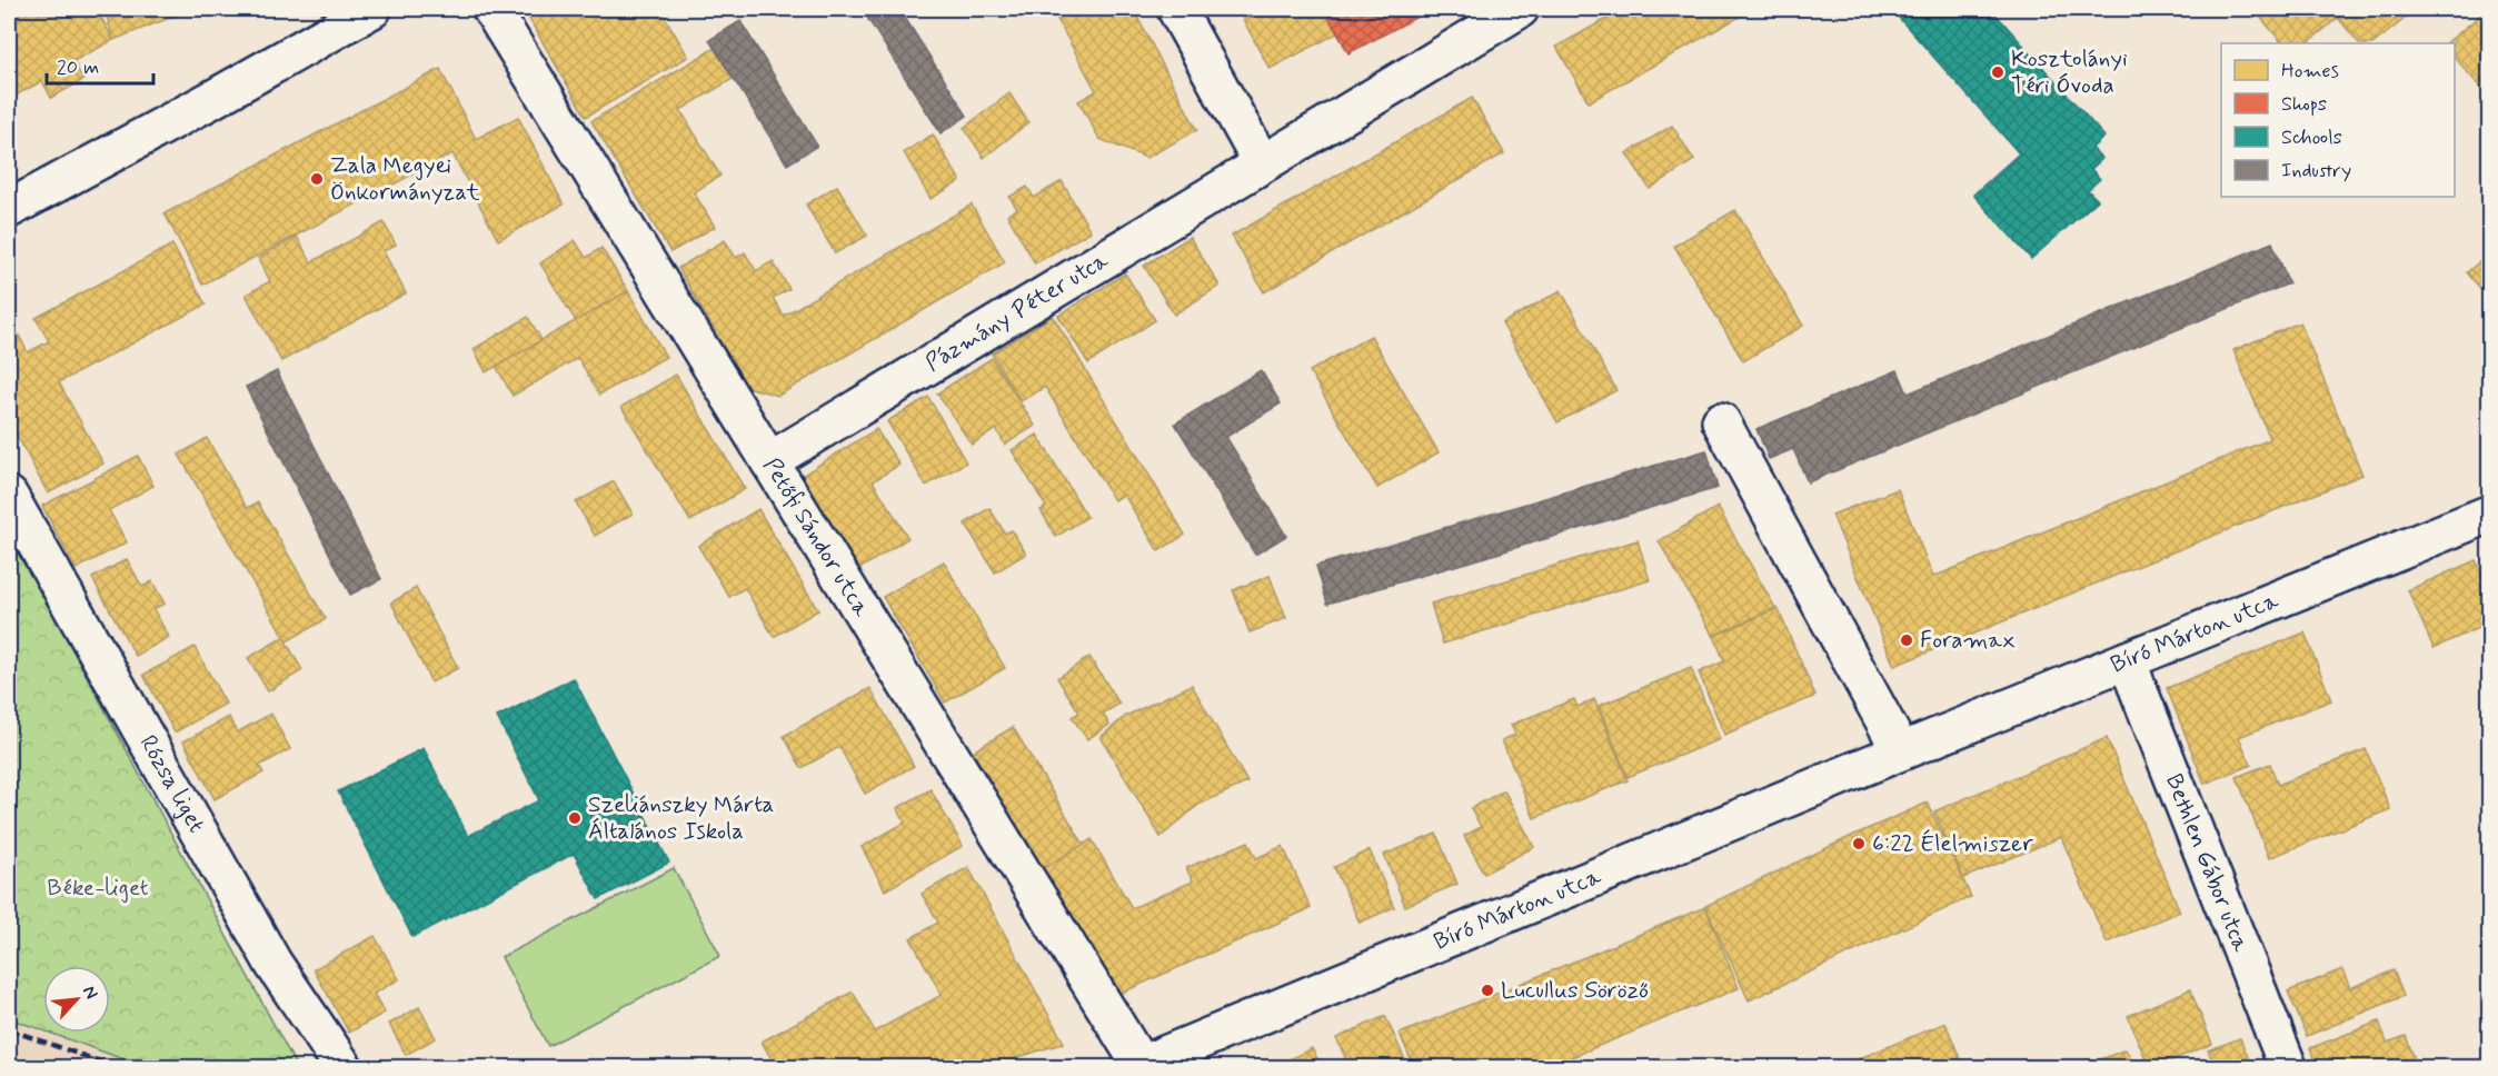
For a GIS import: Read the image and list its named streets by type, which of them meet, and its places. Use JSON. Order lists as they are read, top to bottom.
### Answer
{
  "streets": {
    "street": [
      "Pázmány Péter utca",
      "Petőfi Sándor utca",
      "Bíró Márton utca",
      "Rózsa liget",
      "Bethlen Gábor utca"
    ]
  },
  "crossings": [
    ["Pázmány Péter utca", "Petőfi Sándor utca"],
    ["Petőfi Sándor utca", "Bíró Márton utca"],
    ["Bíró Márton utca", "Bethlen Gábor utca"]
  ],
  "parks": ["Béke-liget"],
  "places": [
    "Kosztolányi Téri Óvoda",
    "Zala Megyei Önkormányzat",
    "Foramax",
    "Szeliánszky Márta Általános Iskola",
    "6:22 Élelmiszer",
    "Lucullus Söröző"
  ],
  "legend": [
    "Homes",
    "Shops",
    "Schools",
    "Industry"
  ],
  "scale_bar": "20 m",
  "north": "top right"
}
